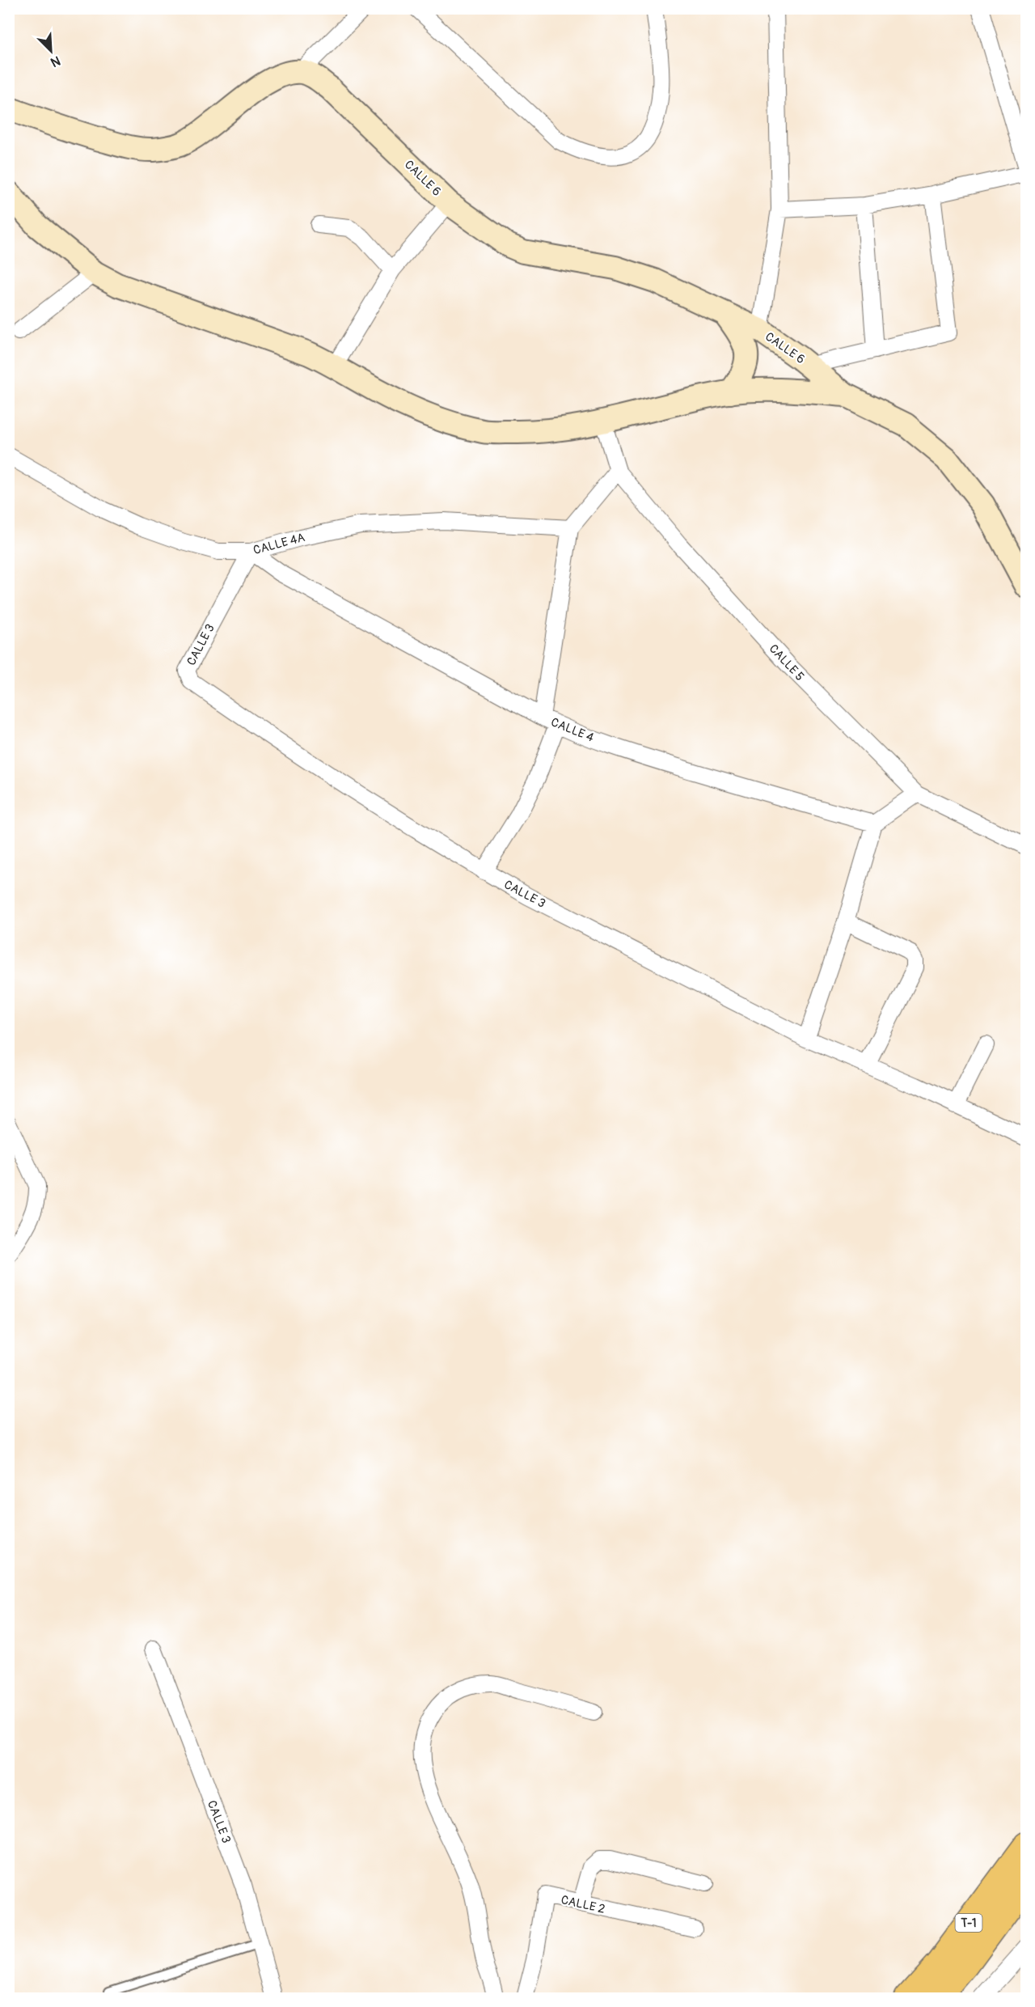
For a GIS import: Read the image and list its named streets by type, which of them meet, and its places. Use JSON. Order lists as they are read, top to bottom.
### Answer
{
  "streets": {
    "highway": ["T-1"],
    "street": [
      "CALLE 6",
      "CALLE 4A",
      "CALLE 3",
      "CALLE 5",
      "CALLE 4",
      "CALLE 2"
    ]
  },
  "crossings": [
    ["CALLE 6", "CALLE 5"],
    ["CALLE 4A", "CALLE 3"],
    ["CALLE 4A", "CALLE 4"],
    ["CALLE 3", "CALLE 4"]
  ],
  "north": "bottom right"
}
